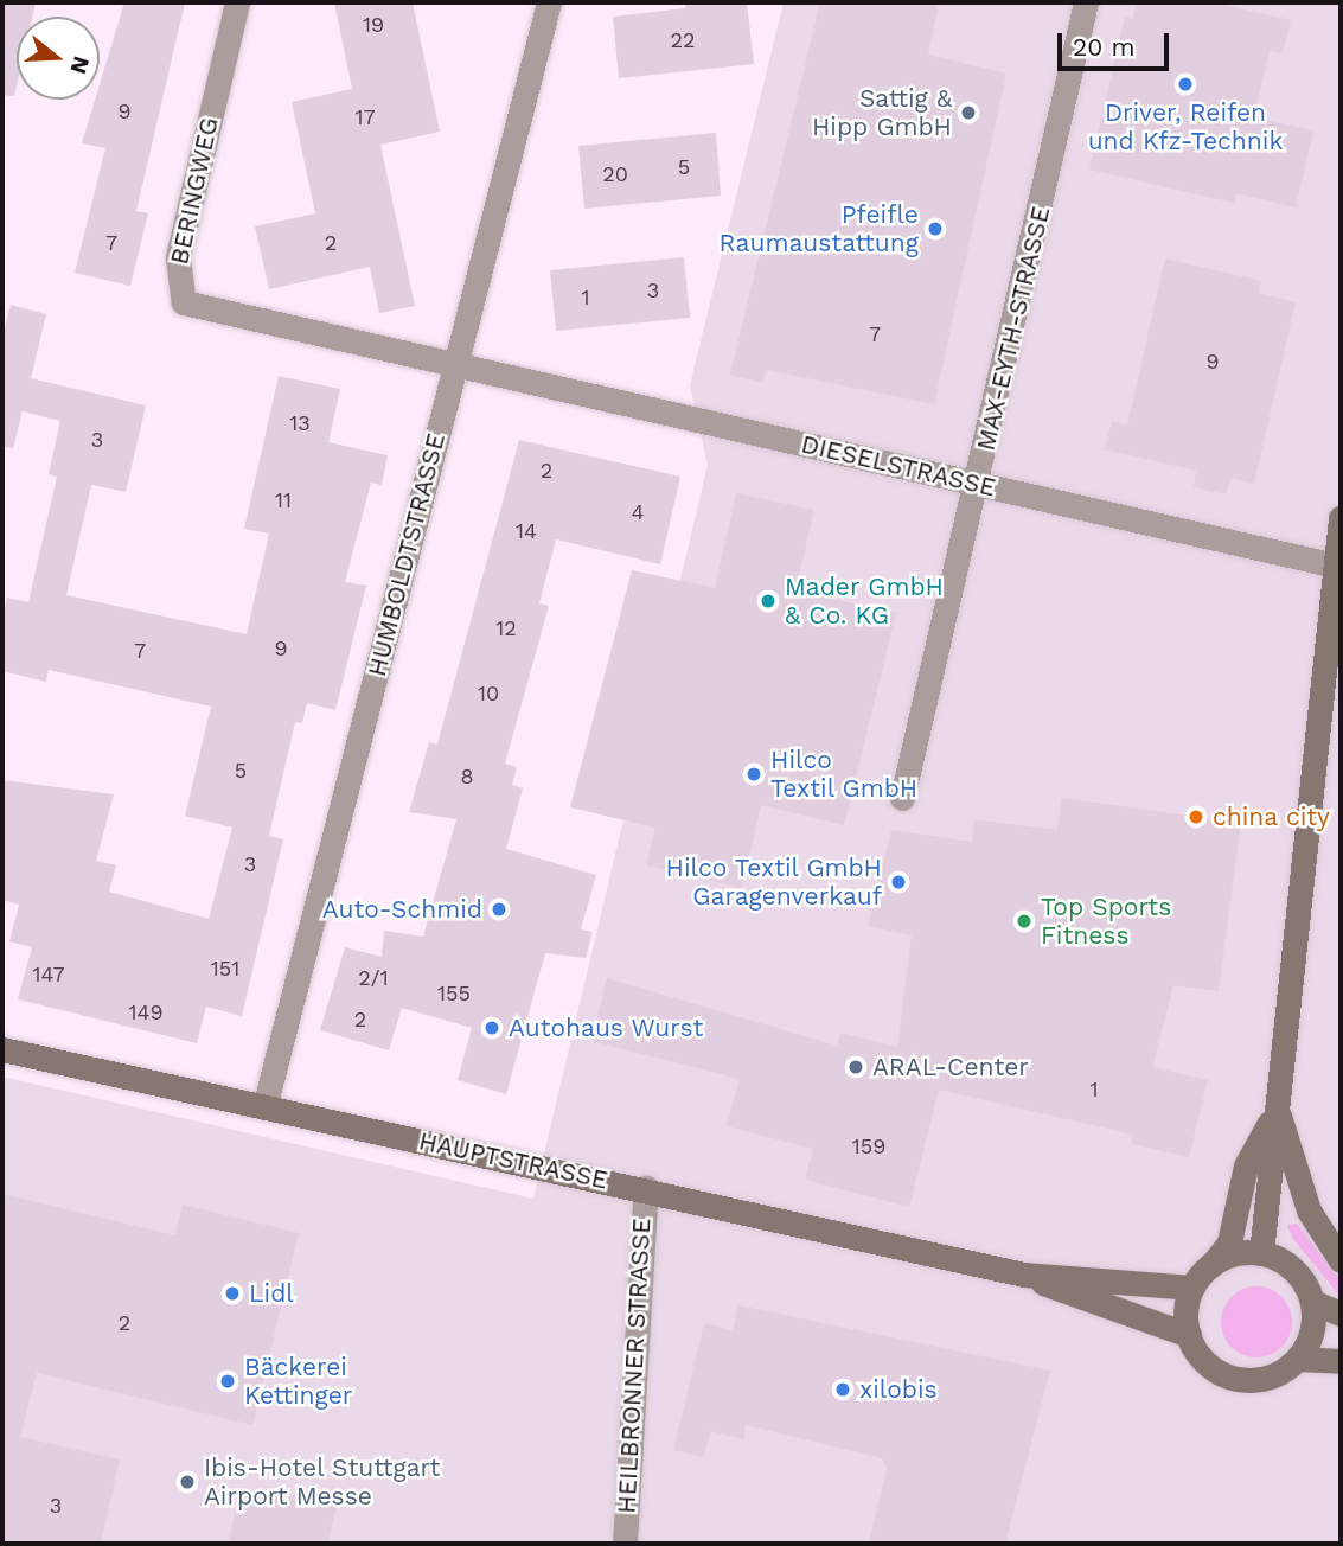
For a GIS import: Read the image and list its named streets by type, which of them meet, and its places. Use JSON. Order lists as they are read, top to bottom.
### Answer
{
  "streets": {
    "main road": ["HAUPTSTRASSE"],
    "street": [
      "BERINGWEG",
      "MAX-EYTH-STRASSE",
      "DIESELSTRASSE",
      "HUMBOLDTSTRASSE",
      "HEILBRONNER STRASSE"
    ]
  },
  "crossings": [
    ["BERINGWEG", "DIESELSTRASSE"],
    ["BERINGWEG", "HUMBOLDTSTRASSE"],
    ["MAX-EYTH-STRASSE", "DIESELSTRASSE"],
    ["DIESELSTRASSE", "HUMBOLDTSTRASSE"],
    ["HUMBOLDTSTRASSE", "HAUPTSTRASSE"],
    ["HAUPTSTRASSE", "HEILBRONNER STRASSE"]
  ],
  "places": [
    "Driver, Reifen und Kfz-Technik",
    "Sattig & Hipp GmbH",
    "Pfeifle Raumaustattung",
    "Mader GmbH & Co. KG",
    "Hilco Textil GmbH",
    "china city",
    "Hilco Textil GmbH Garagenverkauf",
    "Auto-Schmid",
    "Top Sports Fitness",
    "Autohaus Wurst",
    "ARAL-Center",
    "Lidl",
    "Bäckerei Kettinger",
    "xilobis",
    "Ibis-Hotel Stuttgart Airport Messe"
  ],
  "house_numbers": [
    "19",
    "22",
    "9",
    "17",
    "5",
    "20",
    "7",
    "2",
    "3",
    "1",
    "7",
    "9",
    "13",
    "3",
    "2",
    "11",
    "4",
    "14",
    "12",
    "9",
    "7",
    "10",
    "5",
    "8",
    "3",
    "151",
    "147",
    "2/1",
    "155",
    "149",
    "2",
    "1",
    "159",
    "2",
    "3"
  ],
  "scale_bar": "20 m",
  "north": "right"
}
